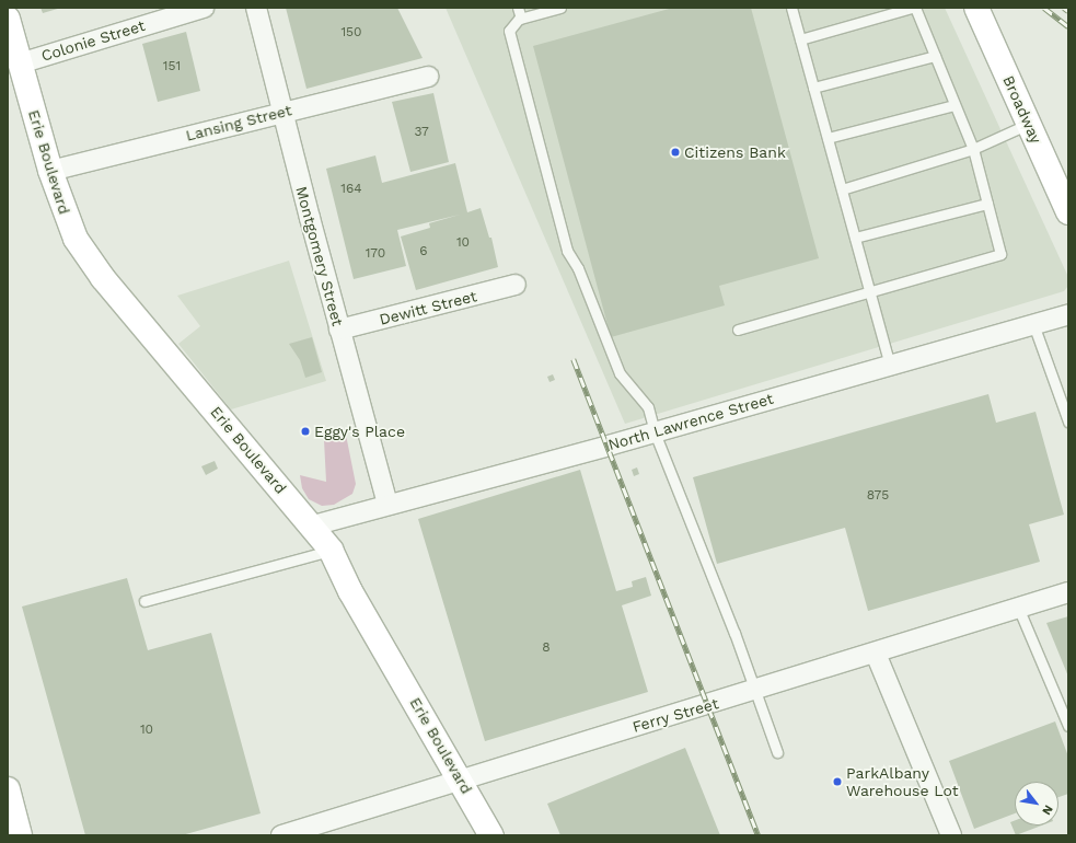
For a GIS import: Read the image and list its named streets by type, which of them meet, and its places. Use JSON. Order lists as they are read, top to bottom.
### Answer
{
  "streets": {
    "street": [
      "Colonie Street",
      "Broadway",
      "Lansing Street",
      "Erie Boulevard",
      "Montgomery Street",
      "Dewitt Street",
      "North Lawrence Street",
      "Ferry Street"
    ]
  },
  "crossings": [
    ["Colonie Street", "Erie Boulevard"],
    ["Lansing Street", "Erie Boulevard"],
    ["Lansing Street", "Montgomery Street"],
    ["Erie Boulevard", "North Lawrence Street"],
    ["Erie Boulevard", "Ferry Street"],
    ["Montgomery Street", "Dewitt Street"],
    ["Montgomery Street", "North Lawrence Street"]
  ],
  "places": ["Citizens Bank", "Eggy's Place", "ParkAlbany Warehouse Lot"],
  "house_numbers": [
    "150",
    "151",
    "37",
    "164",
    "10",
    "6",
    "170",
    "875",
    "8",
    "10"
  ],
  "north": "bottom right"
}
